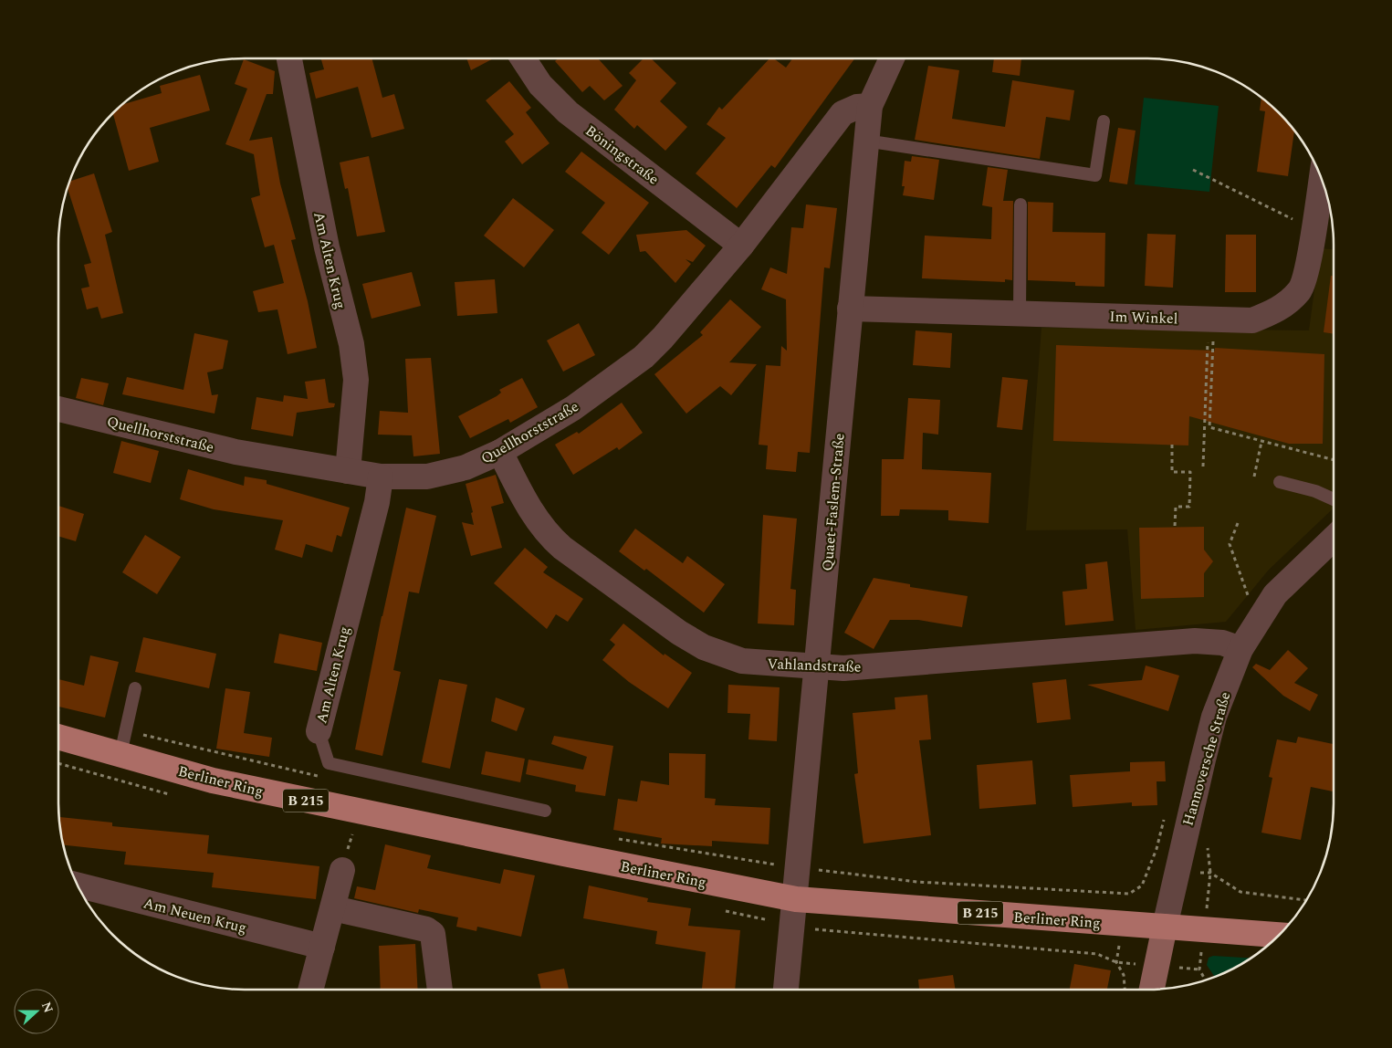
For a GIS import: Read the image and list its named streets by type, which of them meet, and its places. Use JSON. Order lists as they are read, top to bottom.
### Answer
{
  "streets": {
    "main road": ["Berliner Ring", "B 215"],
    "street": [
      "Böningstraße",
      "Am Alten Krug",
      "Im Winkel",
      "Quellhorststraße",
      "Quaet-Faslem-Straße",
      "Vahlandstraße",
      "Hannoversche Straße",
      "Am Neuen Krug"
    ]
  },
  "crossings": [
    ["Böningstraße", "Quellhorststraße"],
    ["Am Alten Krug", "Quellhorststraße"],
    ["Im Winkel", "Quaet-Faslem-Straße"],
    ["Quellhorststraße", "Quaet-Faslem-Straße"],
    ["Quellhorststraße", "Vahlandstraße"],
    ["Quaet-Faslem-Straße", "Vahlandstraße"],
    ["Quaet-Faslem-Straße", "Berliner Ring"],
    ["Vahlandstraße", "Hannoversche Straße"],
    ["Hannoversche Straße", "Berliner Ring"]
  ],
  "north": "right"
}
